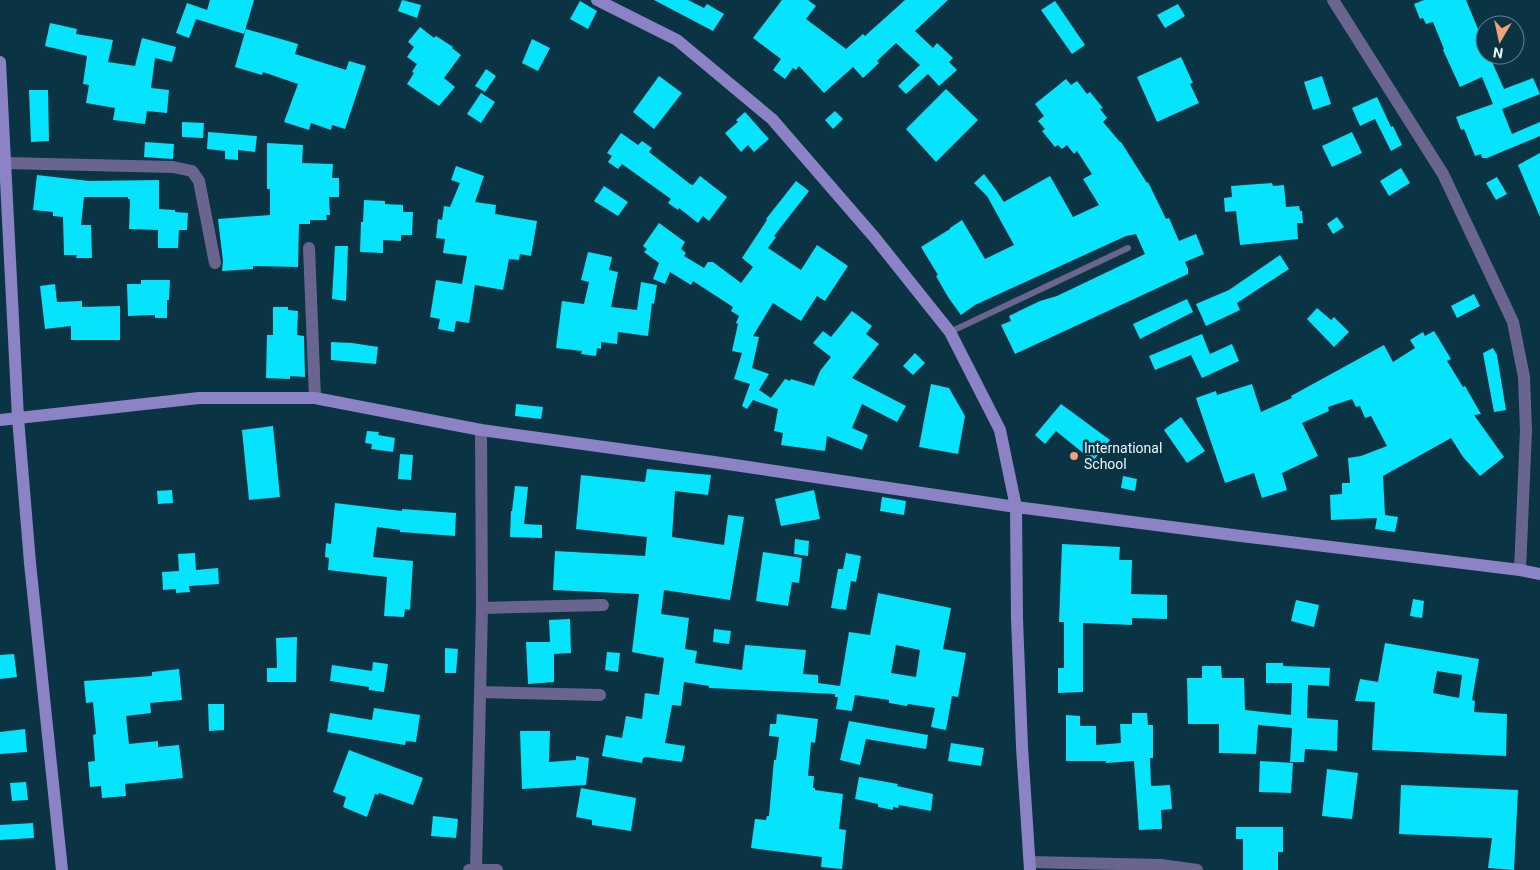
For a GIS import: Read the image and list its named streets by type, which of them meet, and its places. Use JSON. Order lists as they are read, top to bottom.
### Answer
{
  "places": ["International School"],
  "north": "bottom"
}
